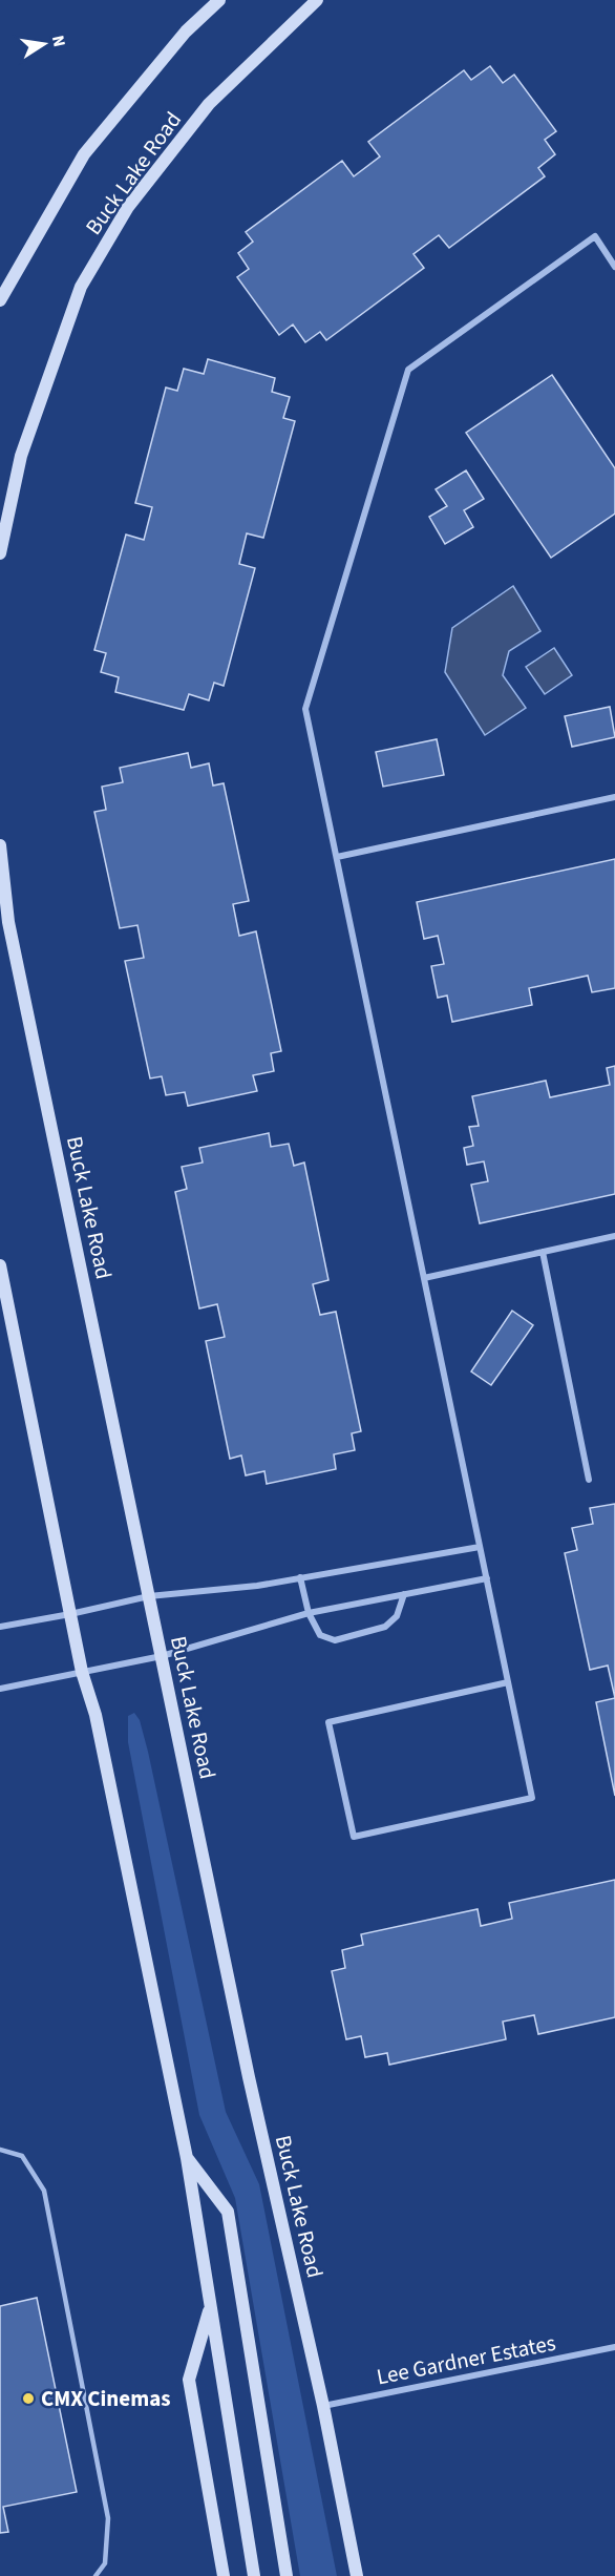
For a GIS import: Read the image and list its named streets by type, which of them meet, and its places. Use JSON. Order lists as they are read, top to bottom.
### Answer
{
  "streets": {
    "main road": ["Buck Lake Road"],
    "street": ["Lee Gardner Estates"]
  },
  "crossings": [
    ["Buck Lake Road", "Lee Gardner Estates"]
  ],
  "places": ["CMX Cinemas"],
  "north": "right"
}
